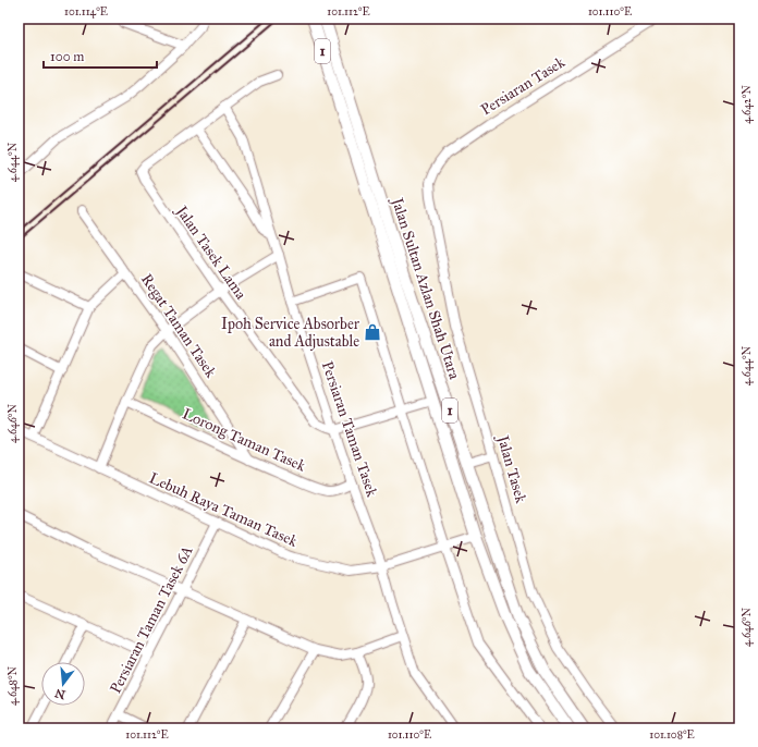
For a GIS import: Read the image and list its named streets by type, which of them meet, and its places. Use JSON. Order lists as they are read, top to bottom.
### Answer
{
  "streets": {
    "main road": ["1", "Jalan Sultan Azlan Shah Utara"],
    "street": [
      "Persiaran Tasek",
      "Jalan Tasek Lama",
      "Regat Taman Tasek",
      "Persiaran Taman Tasek",
      "Lorong Taman Tasek",
      "Jalan Tasek",
      "Lebuh Raya Taman Tasek",
      "Persiaran Taman Tasek 6A"
    ]
  },
  "crossings": [
    ["Persiaran Tasek", "Jalan Tasek"],
    ["Jalan Tasek Lama", "Persiaran Taman Tasek"],
    ["Jalan Sultan Azlan Shah Utara", "Lebuh Raya Taman Tasek"],
    ["Regat Taman Tasek", "Lorong Taman Tasek"],
    ["Persiaran Taman Tasek", "Lorong Taman Tasek"],
    ["Persiaran Taman Tasek", "Lebuh Raya Taman Tasek"],
    ["Lebuh Raya Taman Tasek", "Persiaran Taman Tasek 6A"]
  ],
  "places": {
    "shop": ["Ipoh Service Absorber and Adjustable"]
  },
  "scale_bar": "100 m",
  "north": "bottom",
  "coordinates": [
    "101.114°E",
    "101.112°E",
    "101.110°E",
    "4.642°N",
    "4.644°N",
    "4.646°N",
    "4.648°N",
    "101.108°E"
  ]
}
